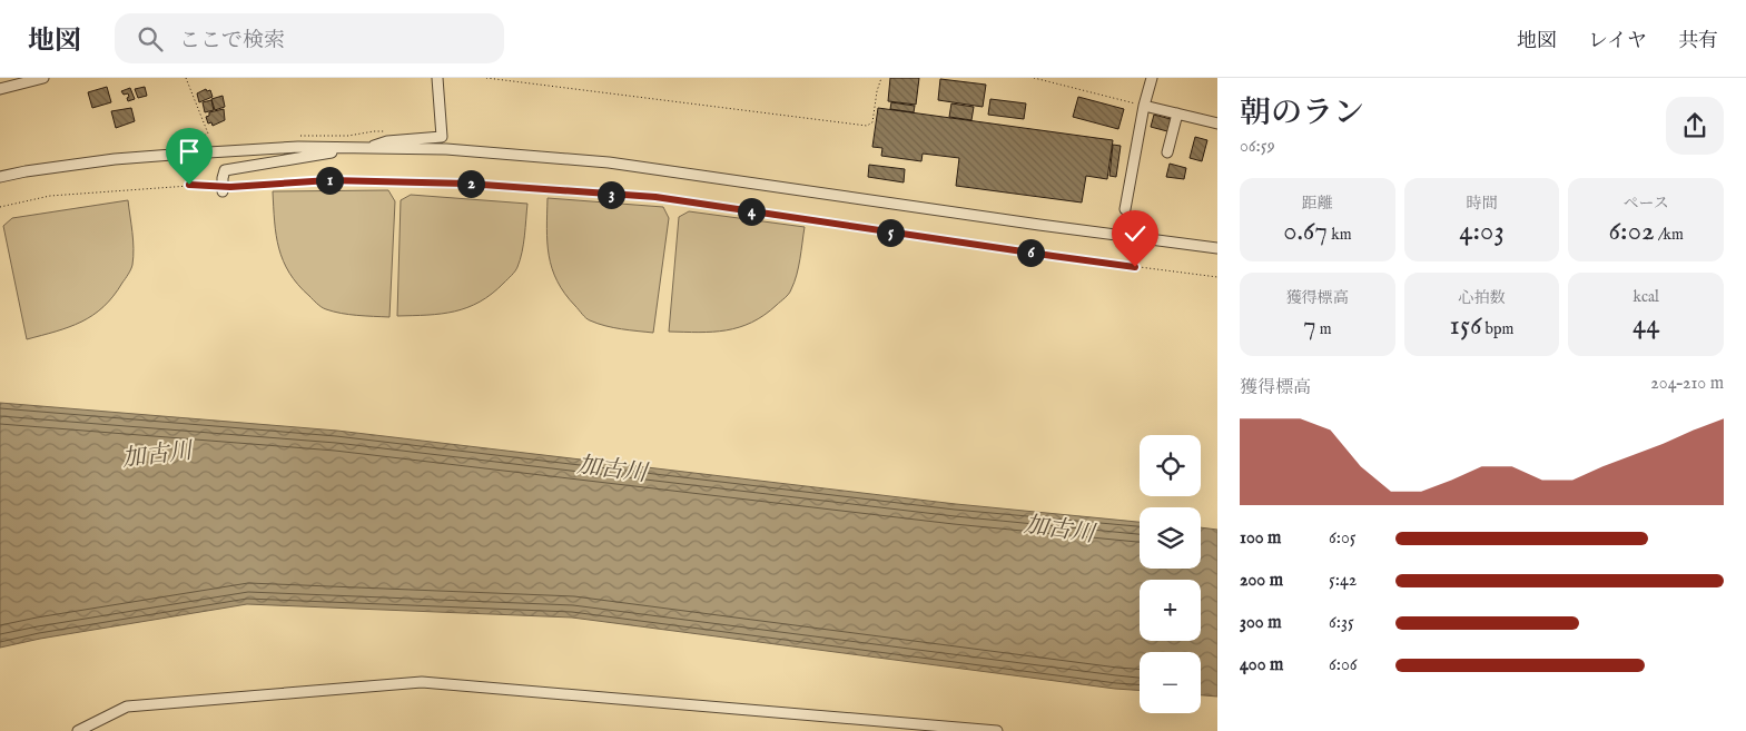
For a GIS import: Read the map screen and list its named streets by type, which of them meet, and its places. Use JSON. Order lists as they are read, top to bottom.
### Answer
{
  "water": ["加古川"],
  "page": {
    "header": "地図",
    "search": "ここで検索",
    "nav": ["地図", "レイヤ", "共有"],
    "heading": ["朝のラン", "06:59"],
    "pins": [
      "1",
      "2",
      "3",
      "4",
      "5",
      "6"
    ],
    "stats": [
      ["距離", "0.67 km"],
      ["時間", "4:03"],
      ["ペース", "6:02 /km"],
      ["獲得標高", "7 m"],
      ["心拍数", "156 bpm"],
      ["kcal", "44"]
    ],
    "chart": ["獲得標高", "204–210 m"],
    "map_buttons": ["+", "−"],
    "list": [
      {
        "name": "100 m",
        "note": "6:05"
      },
      {
        "name": "200 m",
        "note": "5:42"
      },
      {
        "name": "300 m",
        "note": "6:35"
      },
      {
        "name": "400 m",
        "note": "6:06"
      }
    ]
  }
}
